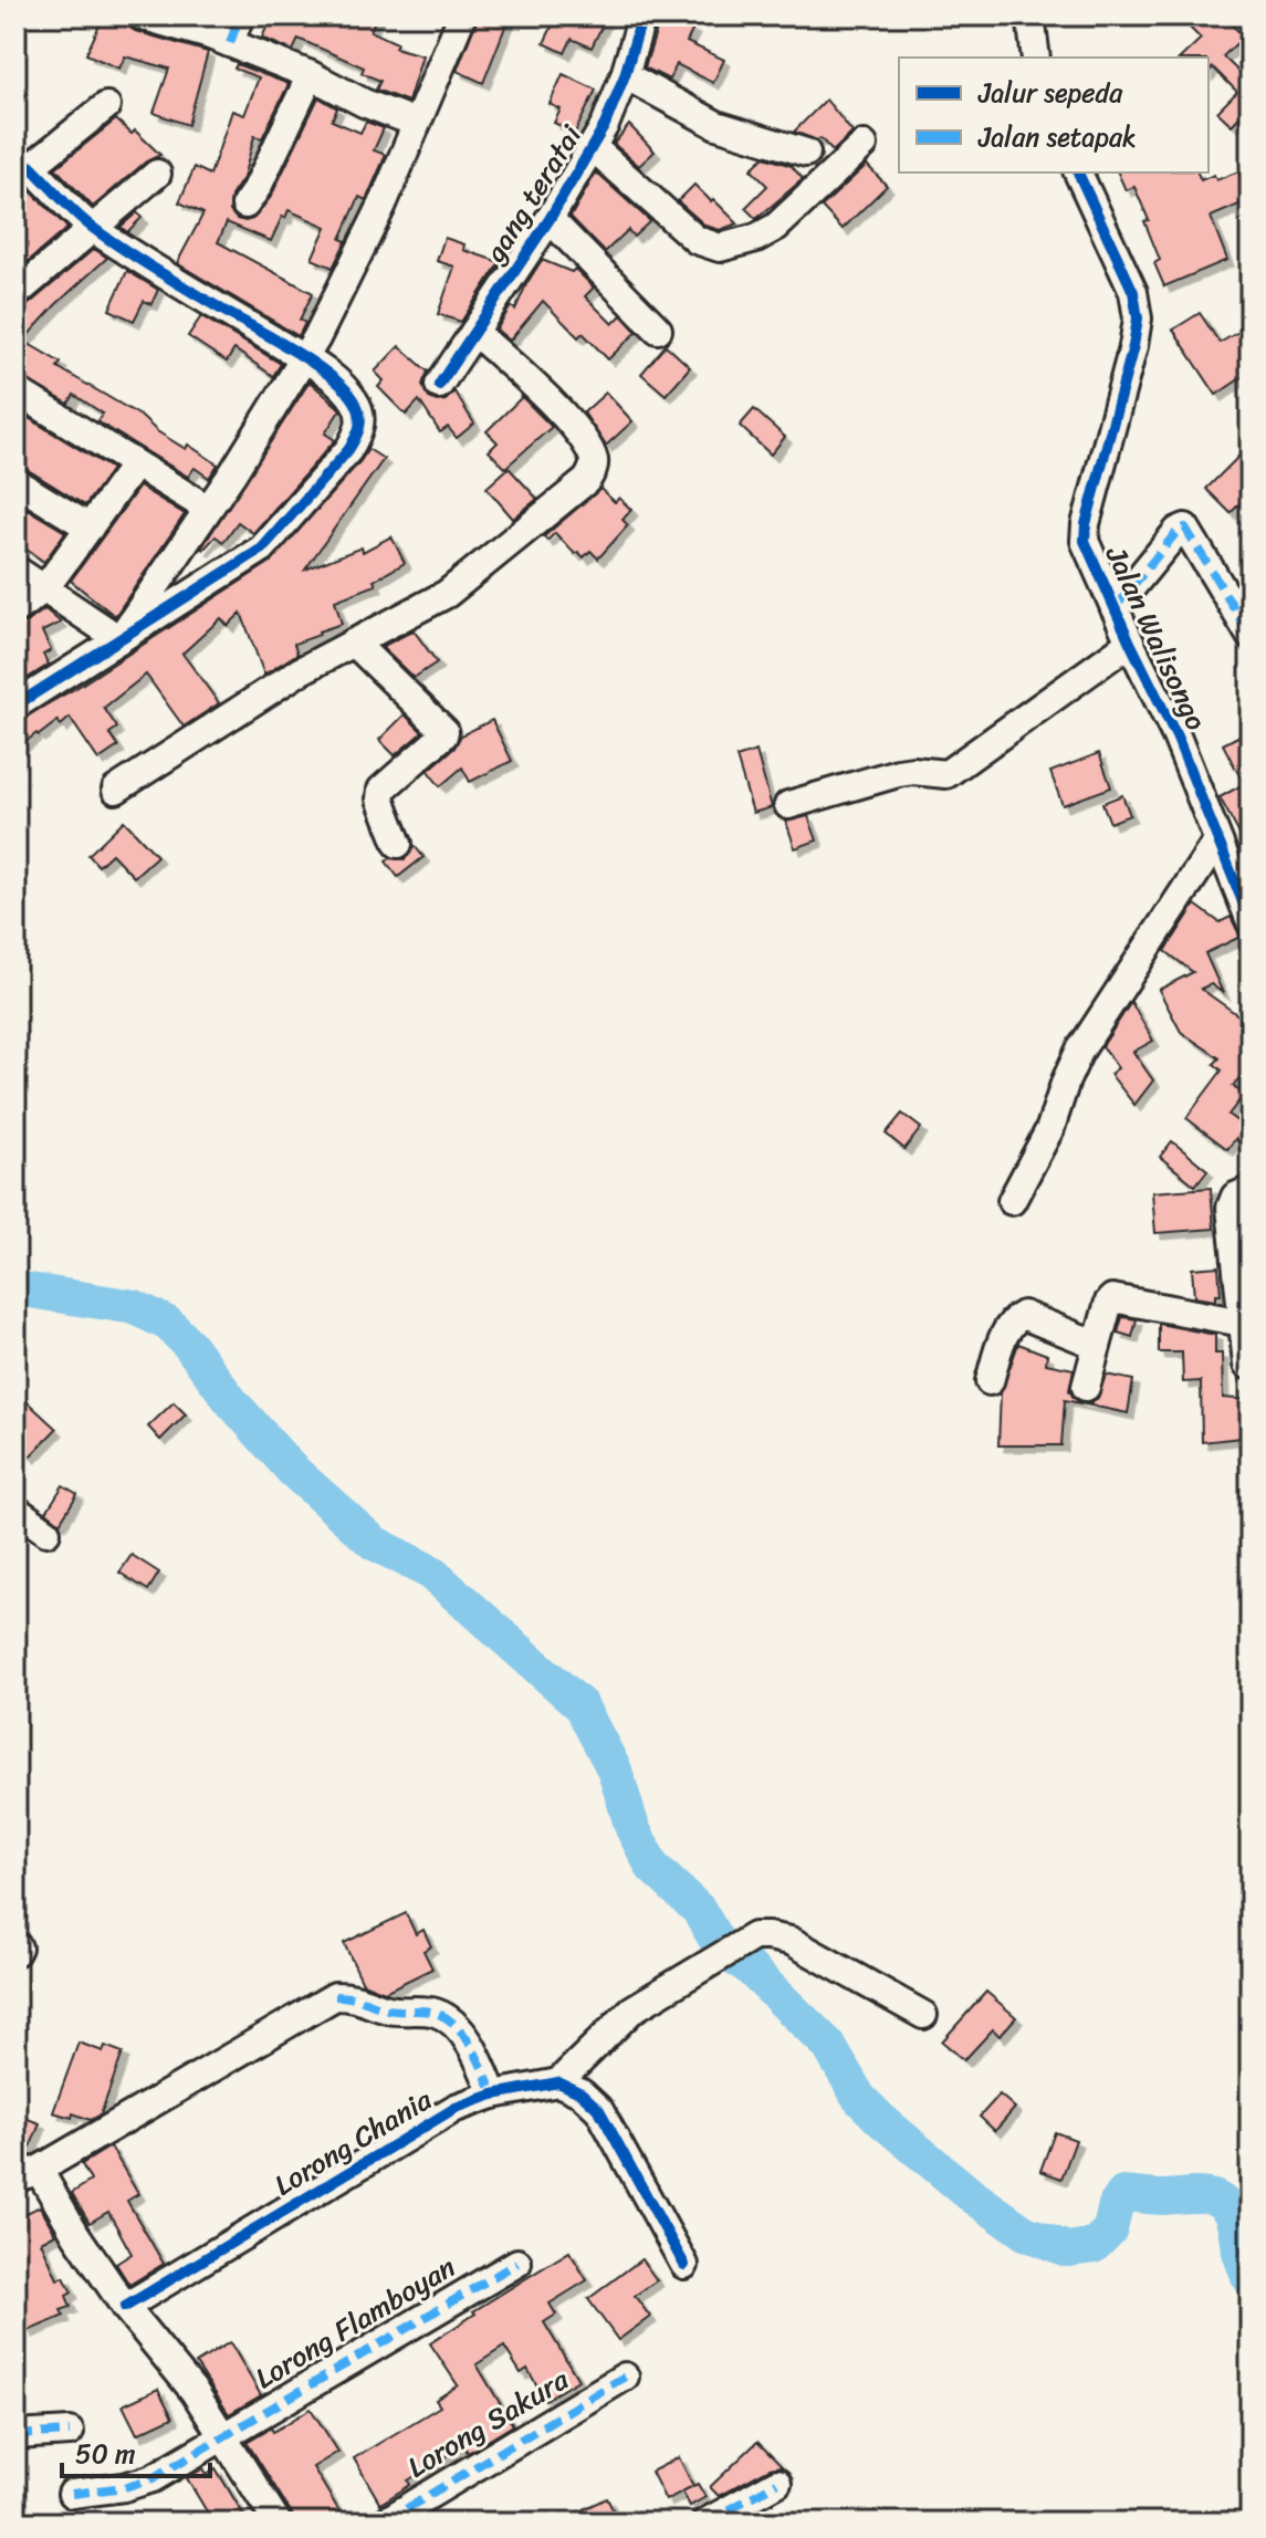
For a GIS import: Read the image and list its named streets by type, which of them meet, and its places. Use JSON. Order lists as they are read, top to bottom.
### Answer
{
  "streets": {
    "street": [
      "gang teratai",
      "Jalan Walisongo",
      "Lorong Chania",
      "Lorong Flamboyan",
      "Lorong Sakura"
    ]
  },
  "legend": ["Jalur sepeda", "Jalan setapak"],
  "scale_bar": "50 m"
}
